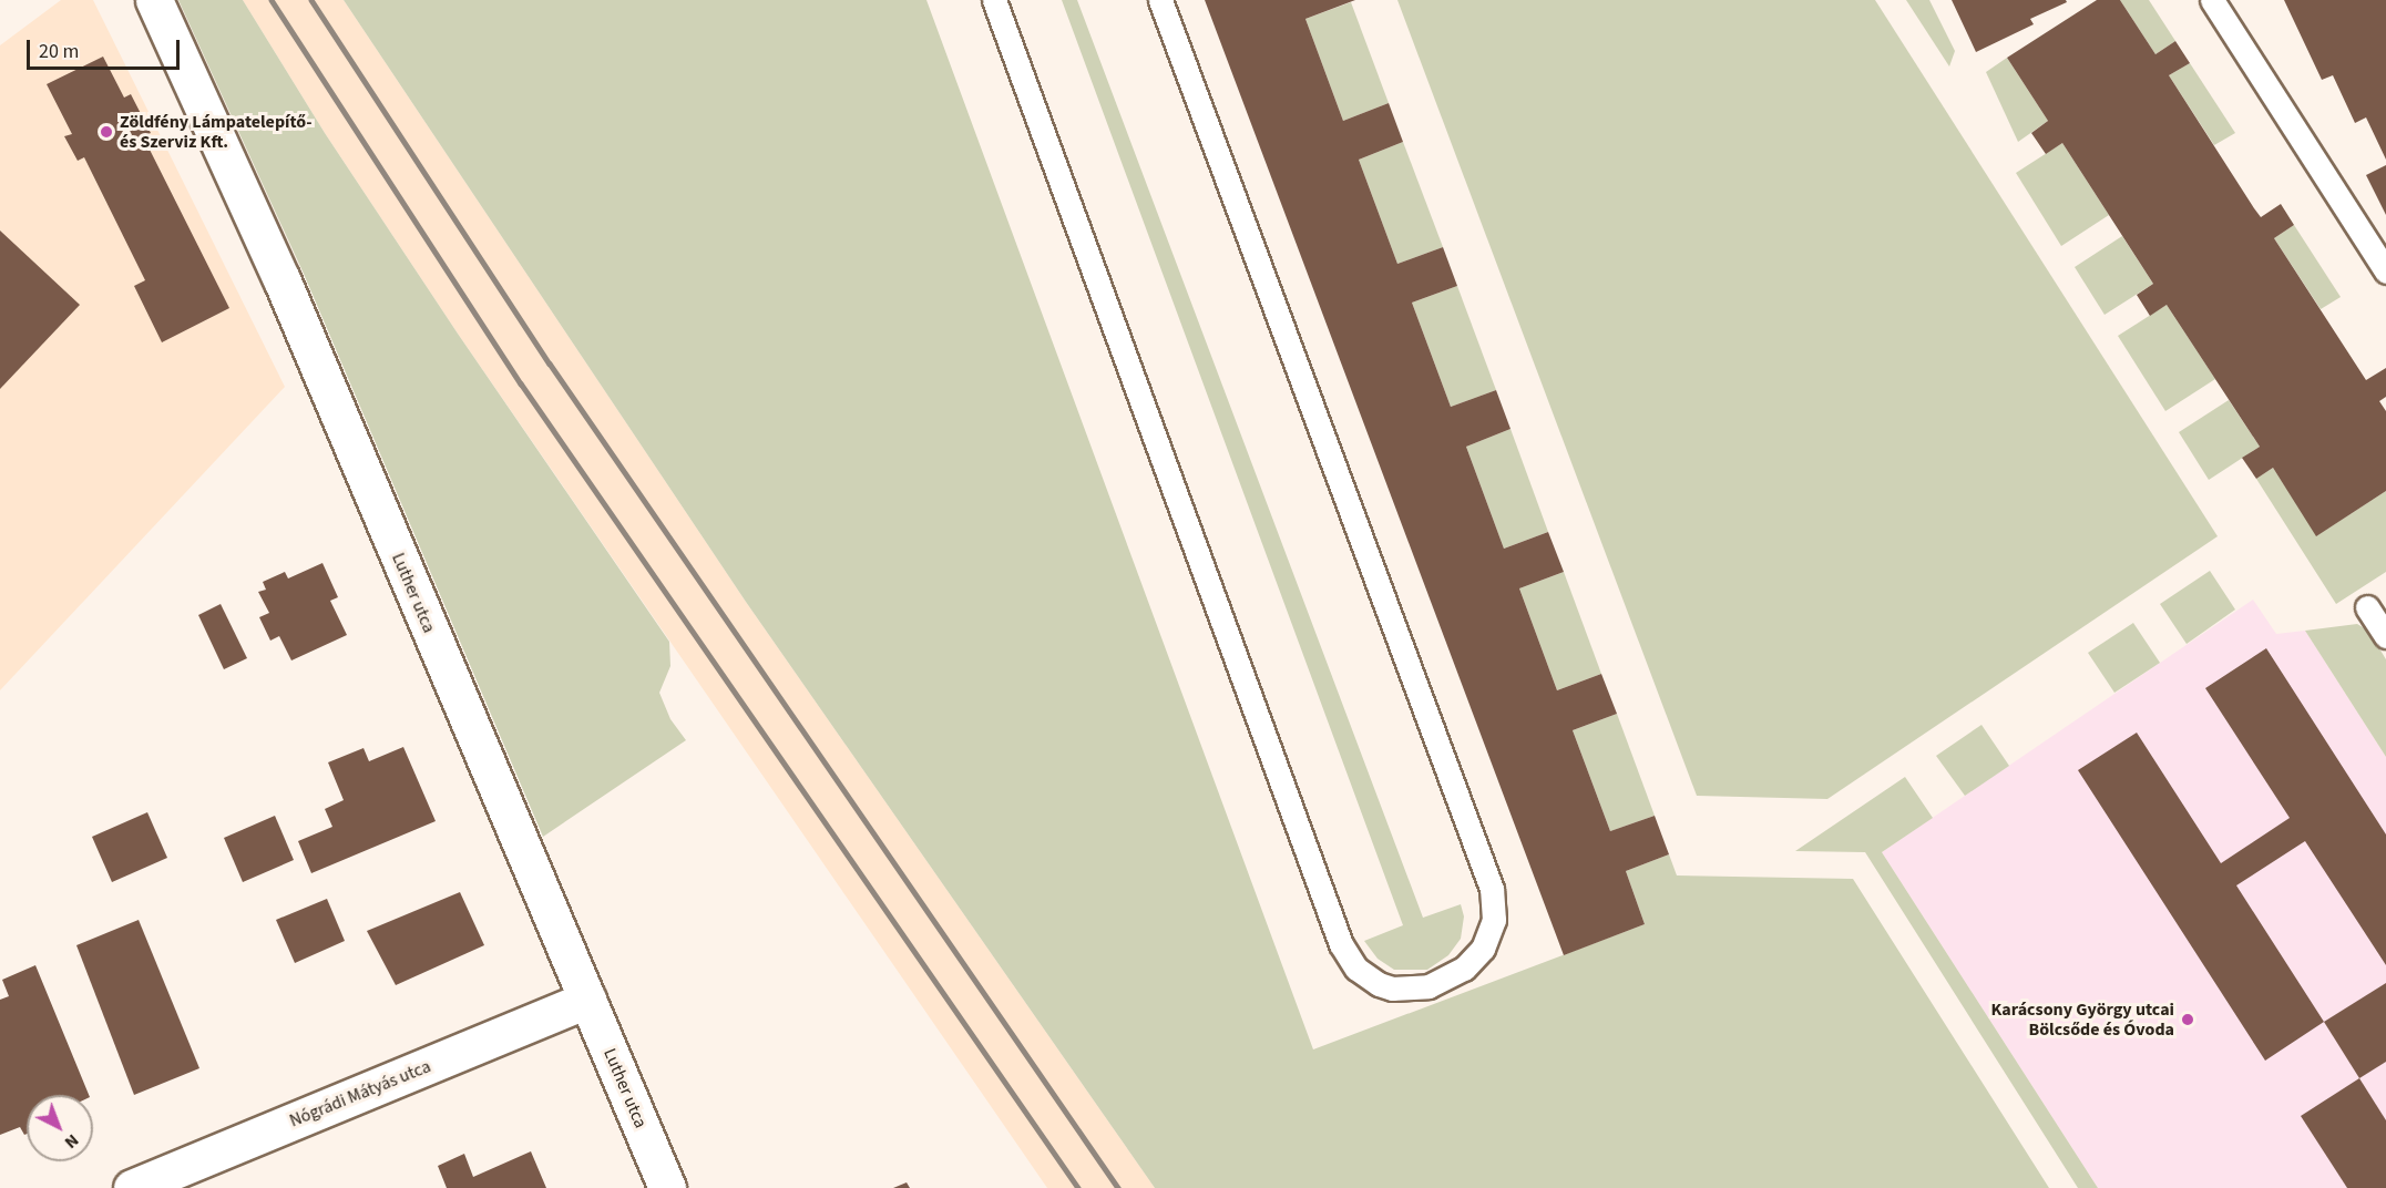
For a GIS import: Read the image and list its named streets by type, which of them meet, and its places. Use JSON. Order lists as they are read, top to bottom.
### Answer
{
  "streets": {
    "street": ["Luther utca", "Nógrádi Mátyás utca"]
  },
  "crossings": [
    ["Luther utca", "Nógrádi Mátyás utca"]
  ],
  "places": ["Zöldfény Lámpatelepítő- és Szerviz Kft.", "Karácsony György utcai Bölcsőde és Óvoda"],
  "scale_bar": "20 m",
  "north": "bottom right"
}
